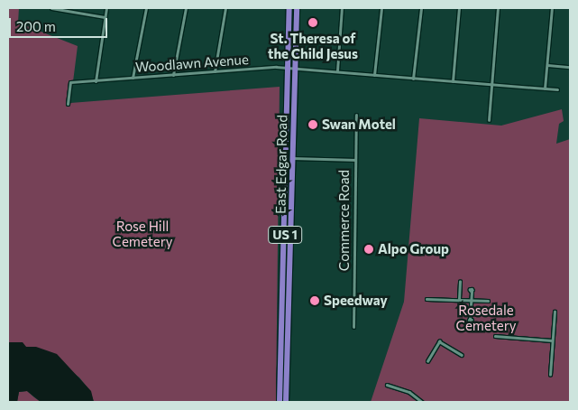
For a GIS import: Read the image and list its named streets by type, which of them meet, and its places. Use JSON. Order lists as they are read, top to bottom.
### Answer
{
  "streets": {
    "highway": ["East Edgar Road", "US 1"],
    "street": ["Woodlawn Avenue", "Commerce Road"]
  },
  "crossings": [
    ["Woodlawn Avenue", "East Edgar Road"]
  ],
  "parks": ["Rose Hill Cemetery", "Rosedale Cemetery"],
  "places": [
    "St. Theresa of the Child Jesus",
    "Swan Motel",
    "Alpo Group",
    "Speedway"
  ],
  "scale_bar": "200 m"
}
